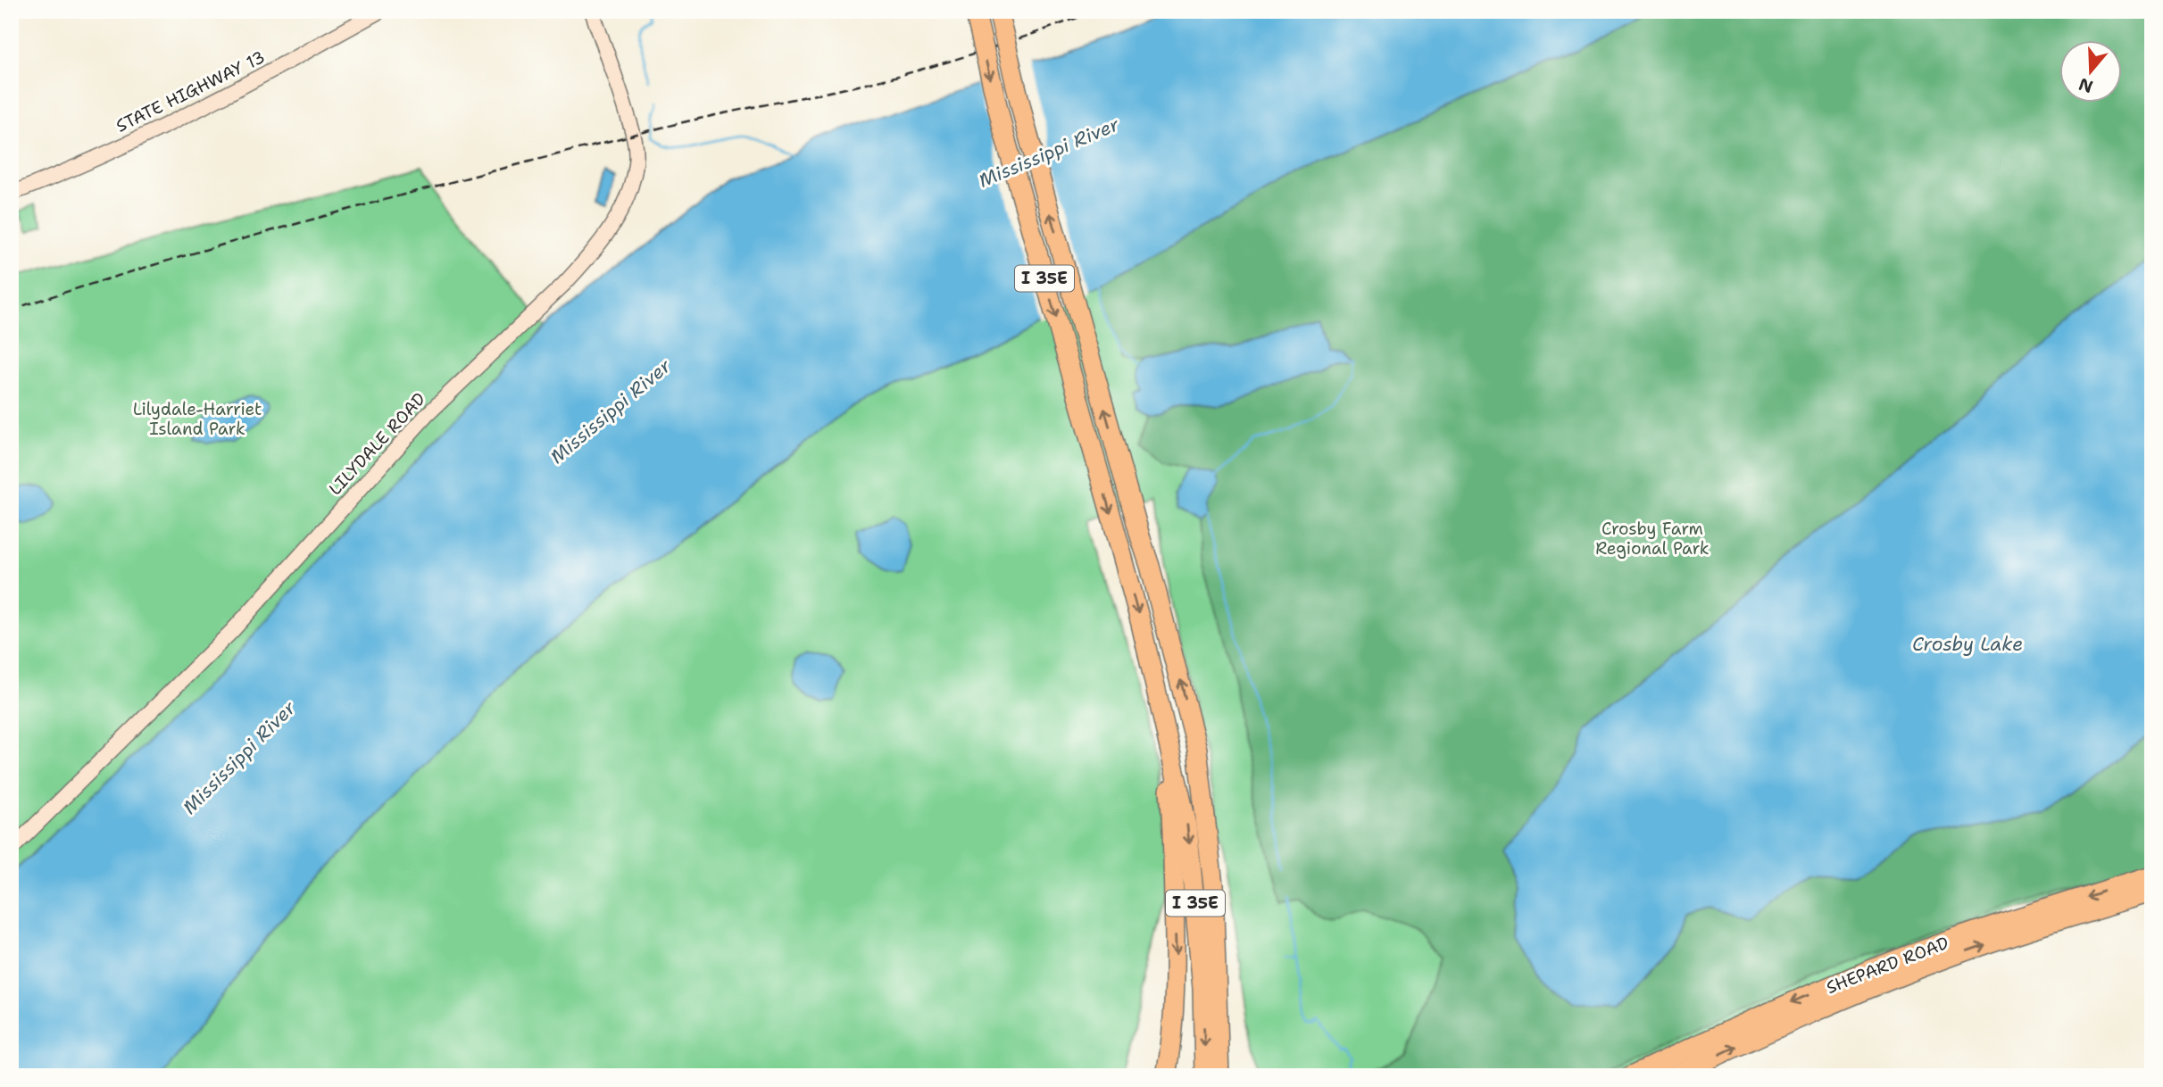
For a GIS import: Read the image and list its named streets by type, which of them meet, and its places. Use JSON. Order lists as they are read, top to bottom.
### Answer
{
  "streets": {
    "highway": ["I 35E", "SHEPARD ROAD"],
    "street": ["STATE HIGHWAY 13", "LILYDALE ROAD"]
  },
  "water": ["Mississippi River", "Crosby Lake"],
  "parks": ["Lilydale-Harriet Island Park", "Crosby Farm Regional Park"],
  "north": "bottom"
}
